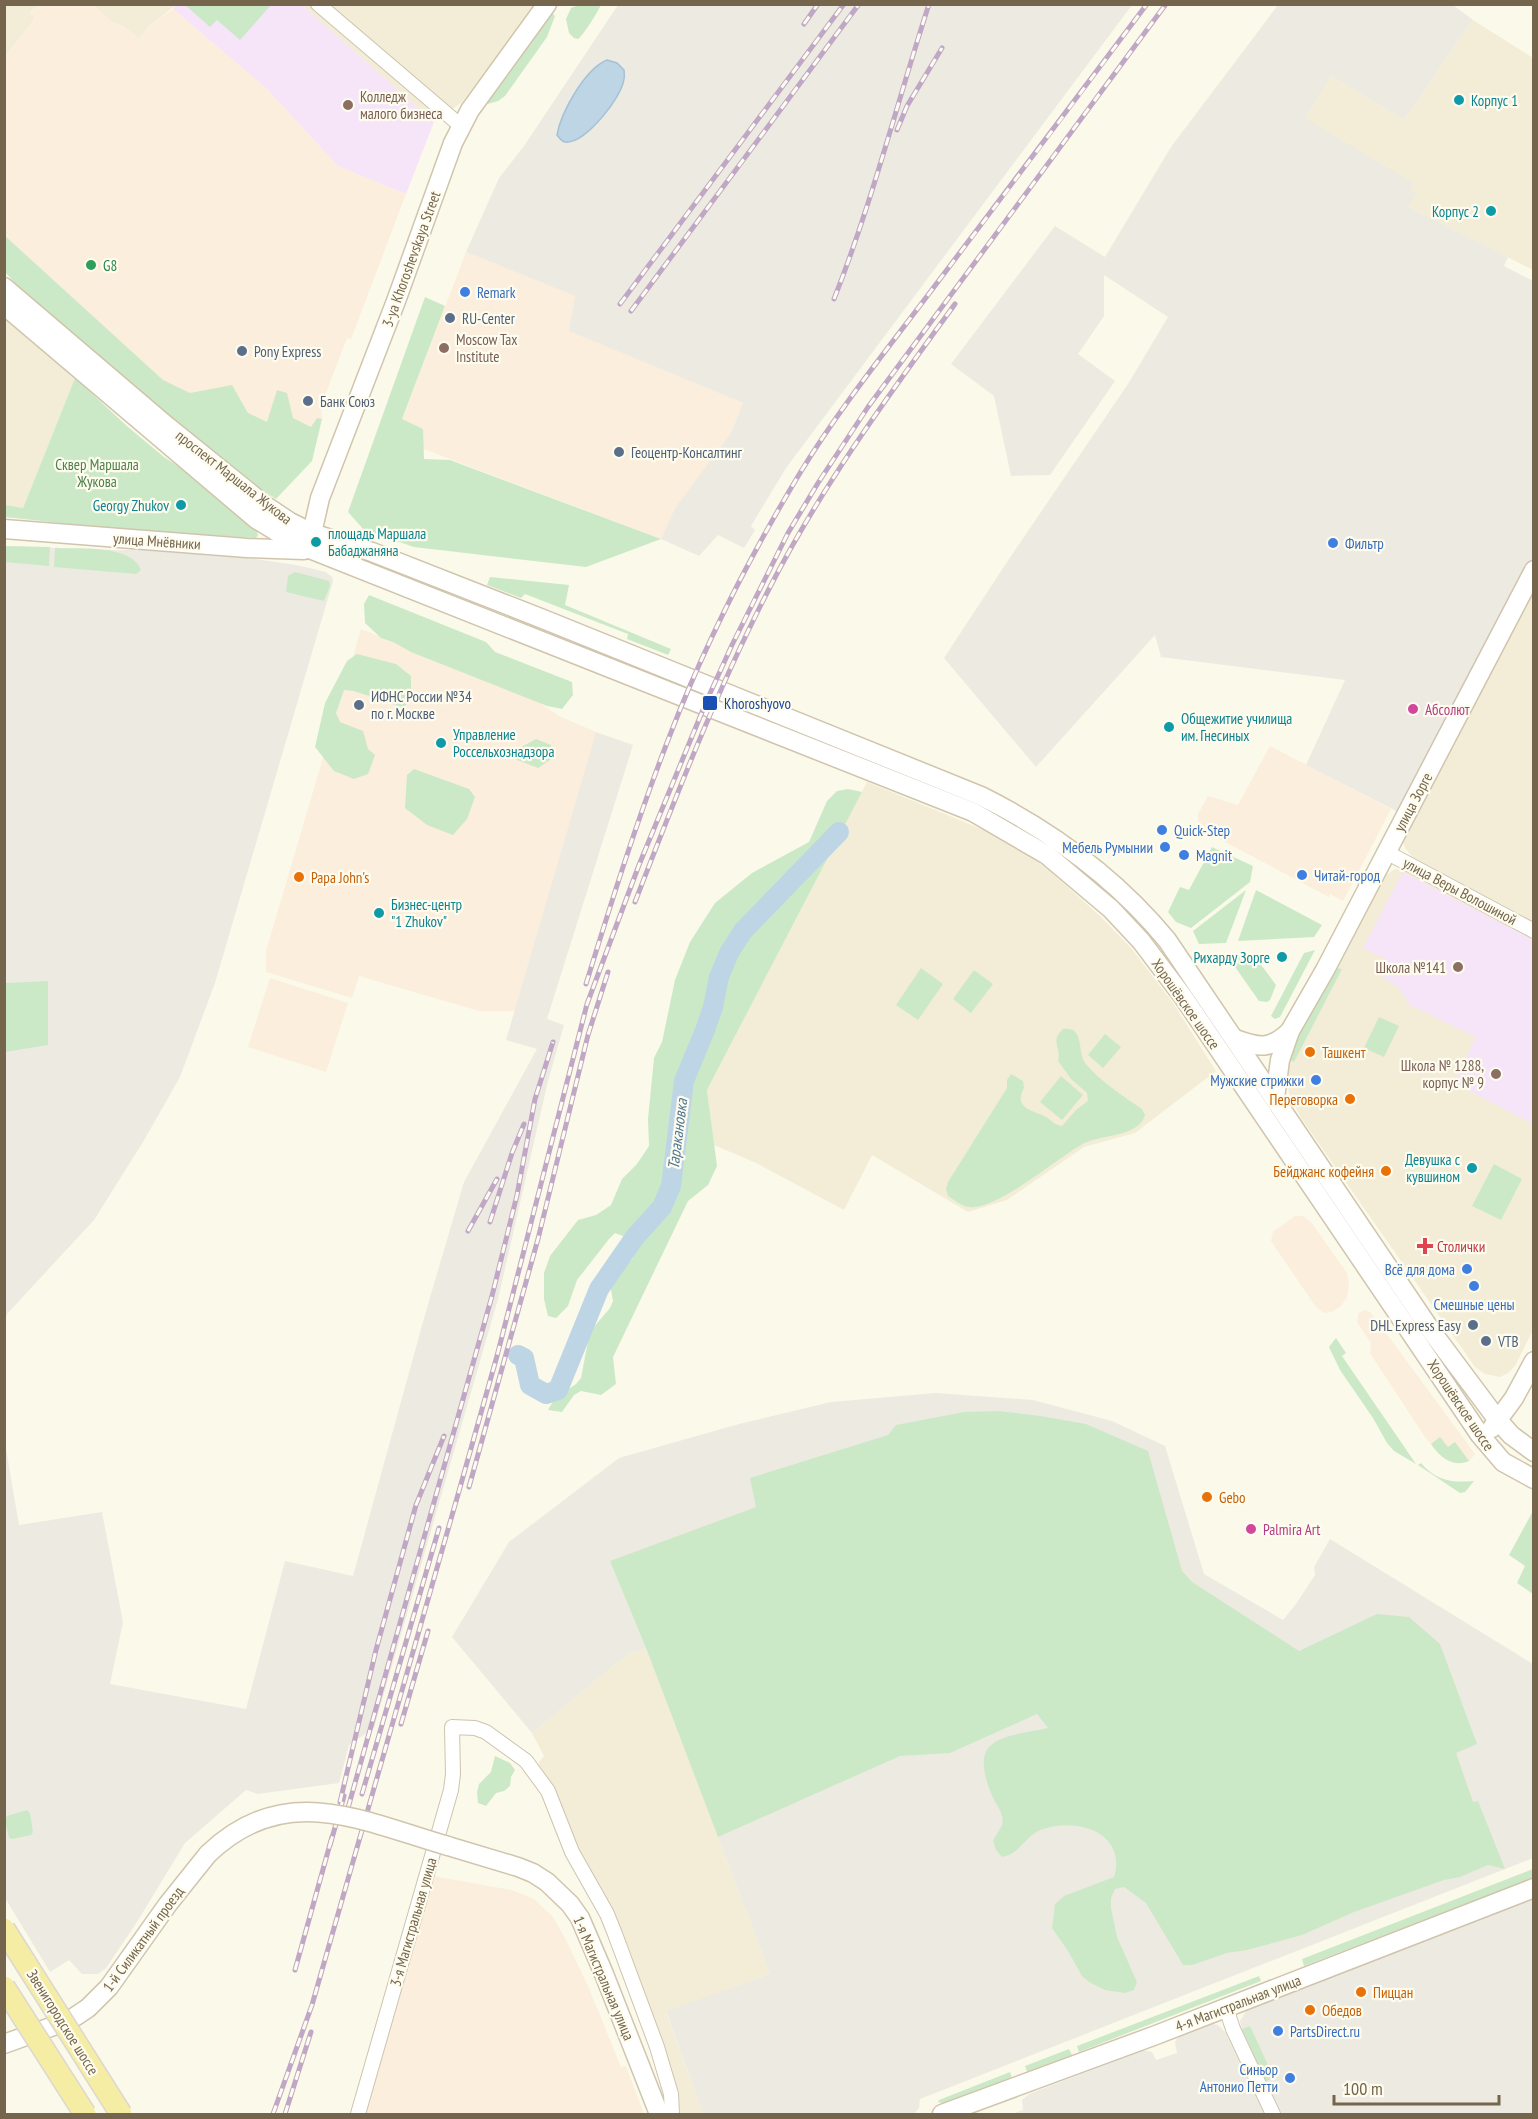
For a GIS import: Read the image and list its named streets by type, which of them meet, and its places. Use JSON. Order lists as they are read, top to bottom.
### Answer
{
  "streets": {
    "main road": [
      "3-ya Khoroshevskaya Street",
      "проспект Маршала Жукова",
      "улица Мнёвники",
      "улица Зорге",
      "Хорошёвское шоссе",
      "1-й Силикатный проезд",
      "1-я Магистральная улица",
      "4-я Магистральная улица",
      "Звенигородское шоссе"
    ],
    "street": ["улица Веры Волошиной", "3-я Магистральная улица"]
  },
  "crossings": [
    ["3-ya Khoroshevskaya Street", "проспект Маршала Жукова"],
    ["3-ya Khoroshevskaya Street", "улица Мнёвники"],
    ["проспект Маршала Жукова", "улица Мнёвники"],
    ["проспект Маршала Жукова", "Хорошёвское шоссе"],
    ["улица Зорге", "улица Веры Волошиной"],
    ["улица Зорге", "Хорошёвское шоссе"],
    ["1-й Силикатный проезд", "1-я Магистральная улица"]
  ],
  "water": ["Таракановка"],
  "parks": ["Сквер Маршала Жукова"],
  "places": {
    "other": [
      "Корпус 1",
      "Колледж малого бизнеса",
      "Корпус 2",
      "G8",
      "Remark",
      "RU-Center",
      "Moscow Tax Institute",
      "Pony Express",
      "Банк Союз",
      "Геоцентр-Консалтинг",
      "Georgy Zhukov",
      "площадь Маршала Бабаджаняна",
      "Фильтр",
      "ИФНС России №34 по г. Москве",
      "Абсолют",
      "Общежитие училища им. Гнесиных",
      "Управление Россельхознадзора",
      "Quick-Step",
      "Мебель Румынии",
      "Magnit",
      "Читай-город",
      "Papa John's",
      "Бизнес-центр \"1 Zhukov\"",
      "Рихарду Зорге",
      "Школа №141",
      "Ташкент",
      "Школа № 1288, корпус № 9",
      "Мужские стрижки",
      "Переговорка",
      "Девушка с кувшином",
      "Бейджанс кофейня",
      "Всё для дома",
      "Смешные цены",
      "DHL Express Easy",
      "VTB",
      "Gebo",
      "Palmira Art",
      "Пиццан",
      "Обедов",
      "PartsDirect.ru",
      "Синьор Антонио Петти"
    ],
    "transit": ["Khoroshyovo"],
    "health": ["Столички"]
  },
  "scale_bar": "100 m"
}
